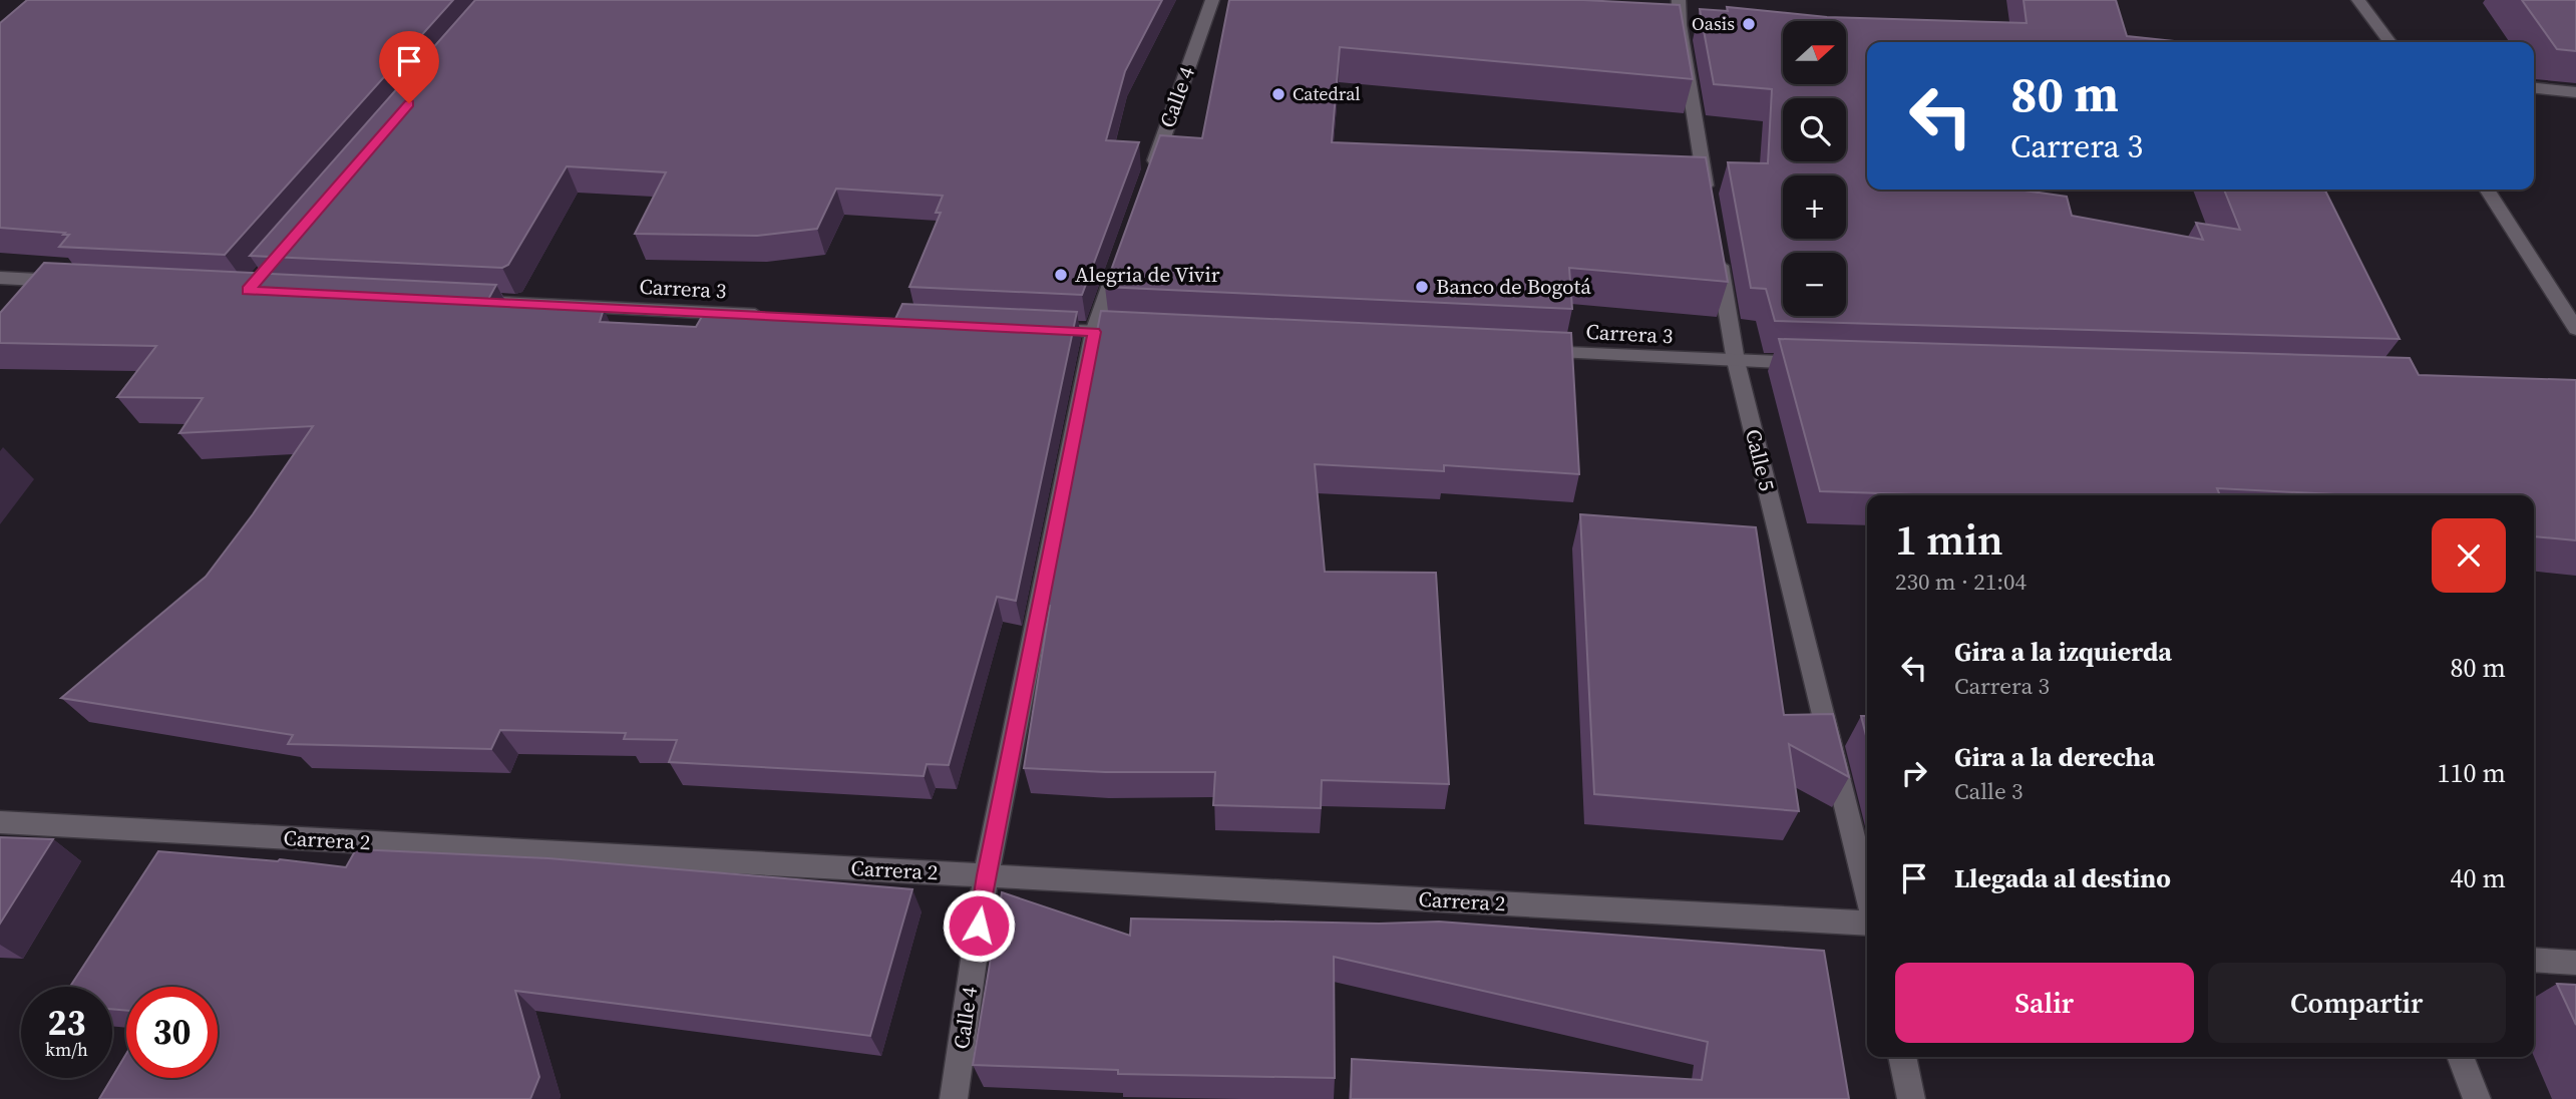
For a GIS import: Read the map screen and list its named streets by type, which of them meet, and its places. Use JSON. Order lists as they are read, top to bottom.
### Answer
{
  "streets": {
    "street": [
      "Calle 4",
      "Carrera 3",
      "Calle 5",
      "Carrera 2"
    ]
  },
  "crossings": [
    ["Calle 4", "Carrera 2"],
    ["Carrera 3", "Calle 5"]
  ],
  "places": [
    "Oasis",
    "Catedral",
    "Alegria de Vivir",
    "Banco de Bogotá"
  ],
  "north": "right",
  "page": {
    "map_buttons": ["+", "−"],
    "turn": ["80 m", "Carrera 3"],
    "heading": ["1 min", "230 m · 21:04"],
    "list": [
      {
        "name": "Gira a la izquierda",
        "note": "Carrera 3",
        "value": "80 m"
      },
      {
        "name": "Gira a la derecha",
        "note": "Calle 3",
        "value": "110 m"
      },
      {
        "name": "Llegada al destino",
        "value": "40 m"
      }
    ],
    "buttons": ["Salir", "Compartir"],
    "speed": "23 km/h",
    "limit": "30"
  }
}
